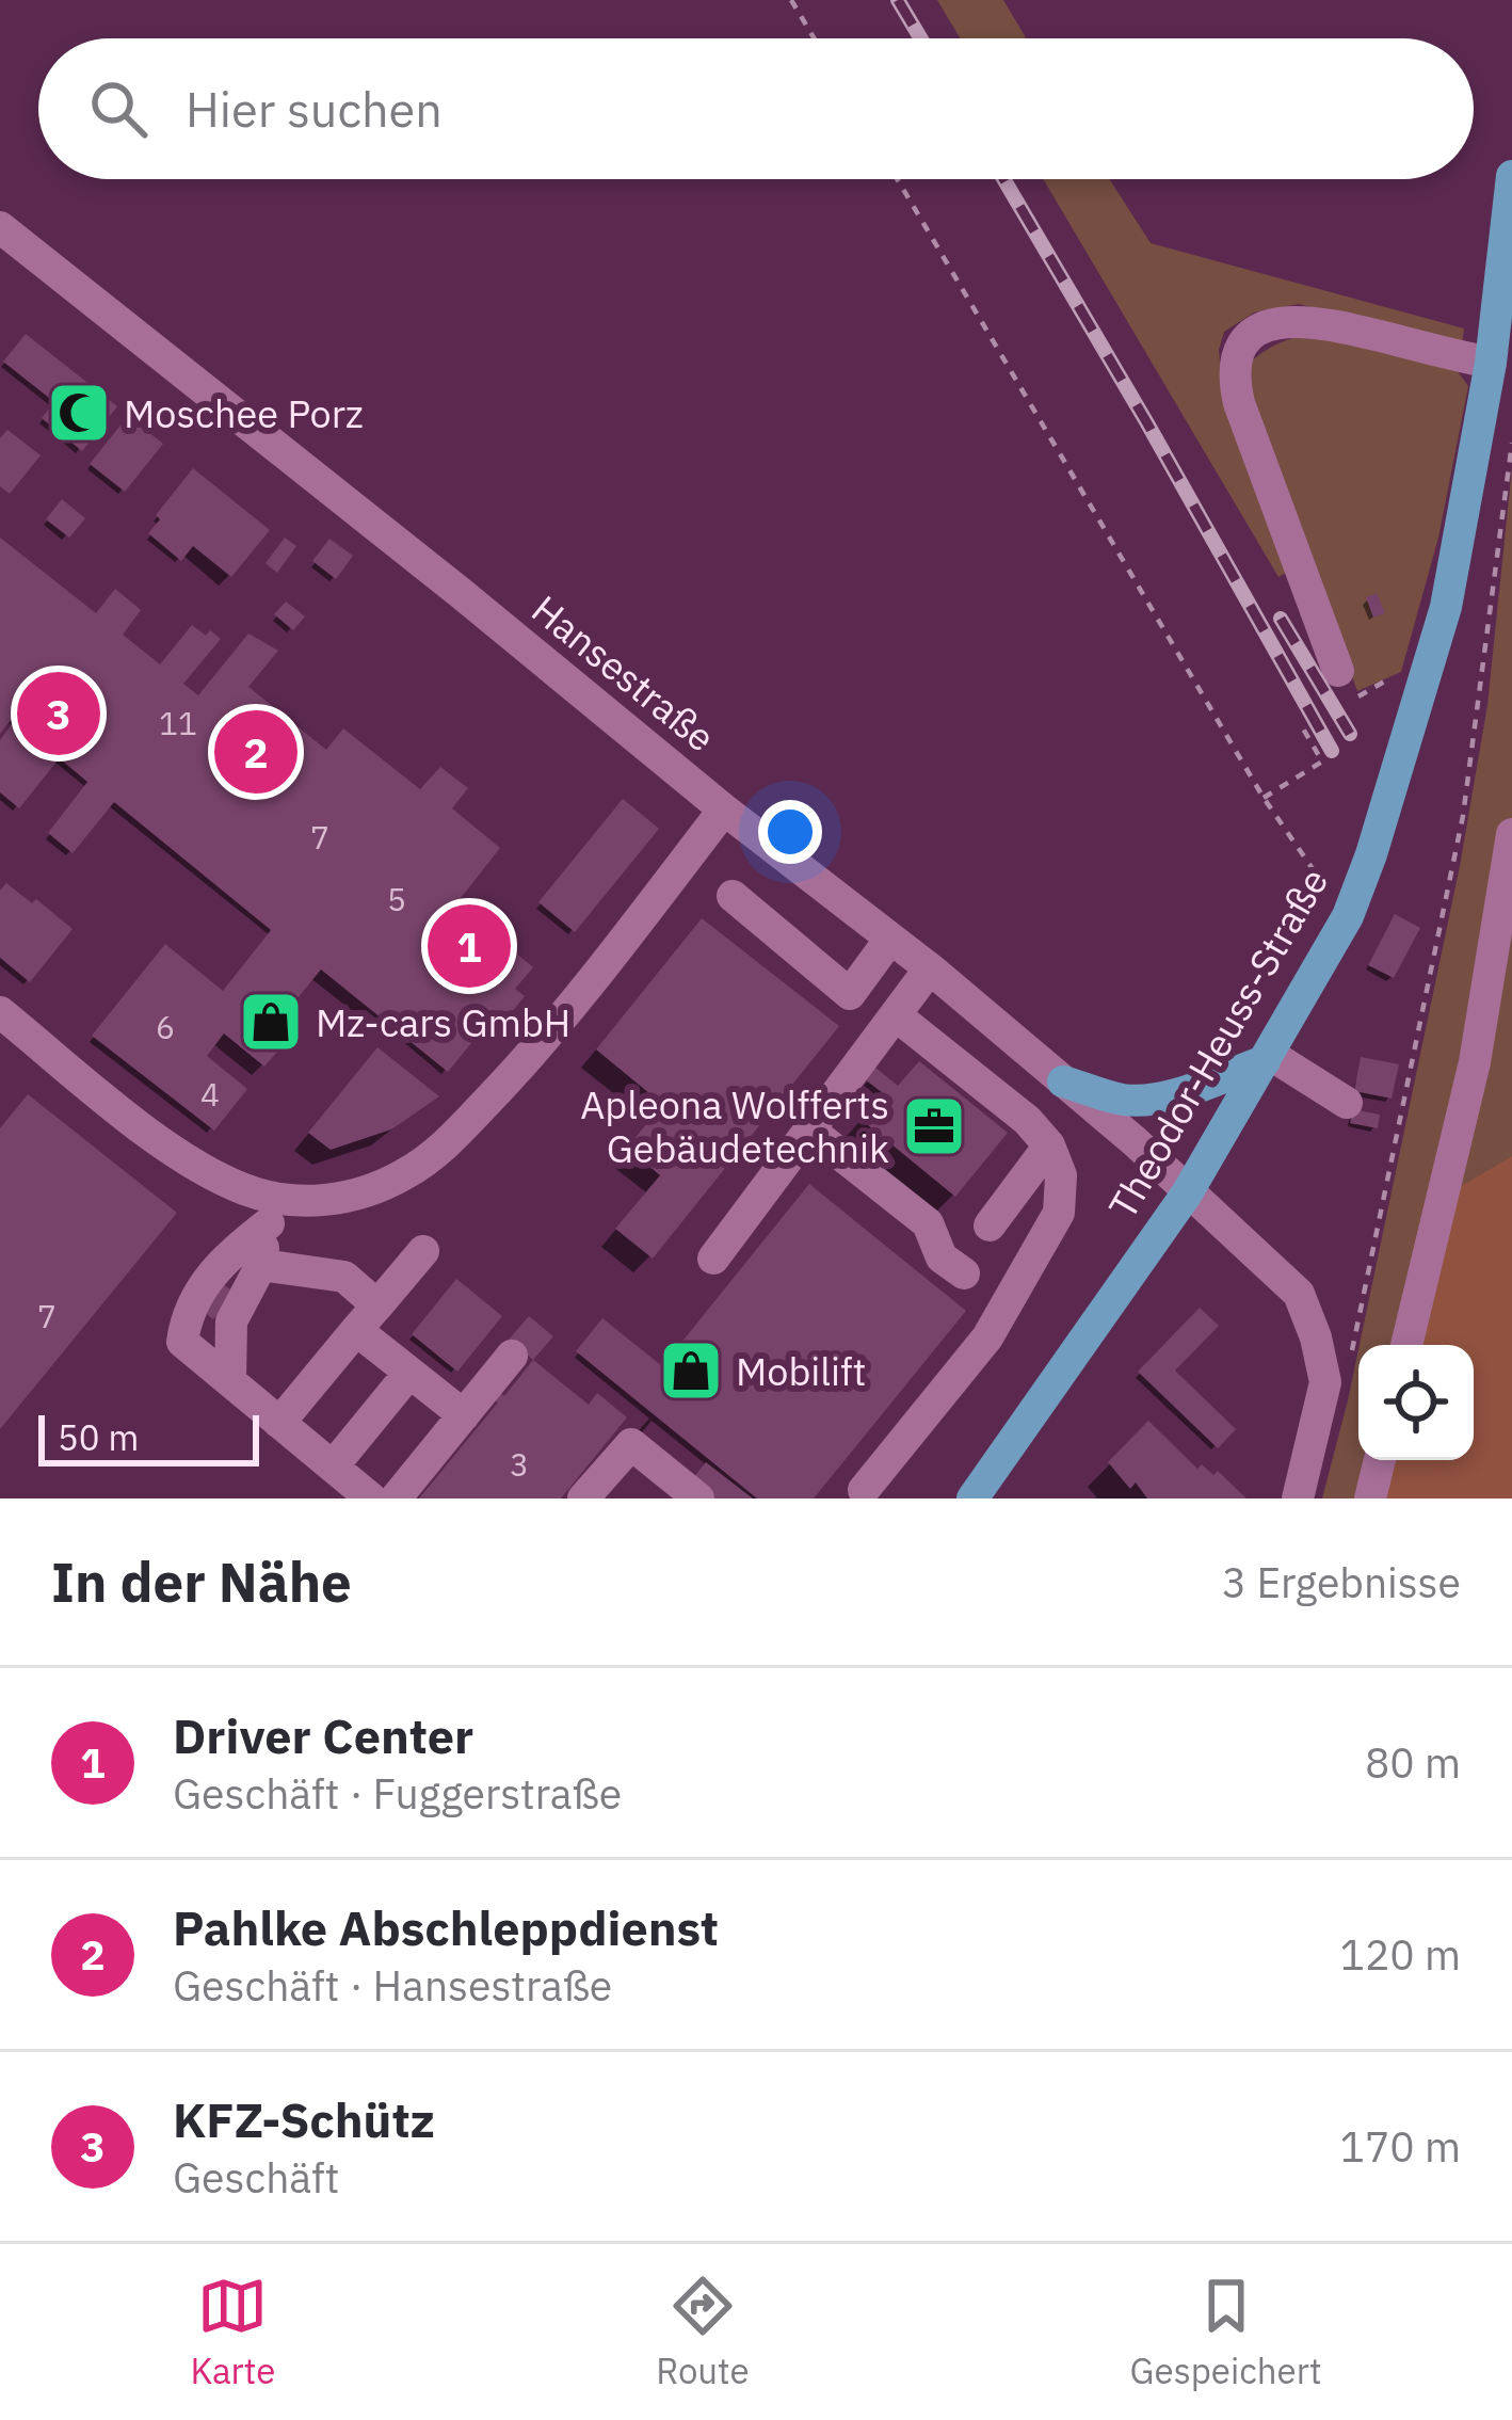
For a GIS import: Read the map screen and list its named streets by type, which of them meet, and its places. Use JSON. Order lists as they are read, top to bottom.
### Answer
{
  "streets": {
    "main road": ["Theodor-Heuss-Straße"],
    "street": ["Hansestraße"]
  },
  "crossings": [
    ["Hansestraße", "Theodor-Heuss-Straße"]
  ],
  "places": {
    "mosque": ["Moschee Porz"],
    "shop": ["Mz-cars GmbH", "Mobilift"],
    "office": ["Apleona Wolfferts Gebäudetechnik"]
  },
  "house_numbers": [
    "11",
    "7",
    "5",
    "6",
    "4",
    "7",
    "3"
  ],
  "scale_bar": "50 m",
  "page": {
    "search": "Hier suchen",
    "pins": ["3", "2", "1"],
    "scale": "50 m",
    "heading": ["In der Nähe", "3 Ergebnisse"],
    "list": [
      {
        "mark": "1",
        "name": "Driver Center",
        "note": "Geschäft · Fuggerstraße",
        "value": "80 m"
      },
      {
        "mark": "2",
        "name": "Pahlke Abschleppdienst",
        "note": "Geschäft · Hansestraße",
        "value": "120 m"
      },
      {
        "mark": "3",
        "name": "KFZ-Schütz",
        "note": "Geschäft",
        "value": "170 m"
      }
    ],
    "nav": ["Karte", "Route", "Gespeichert"]
  }
}
